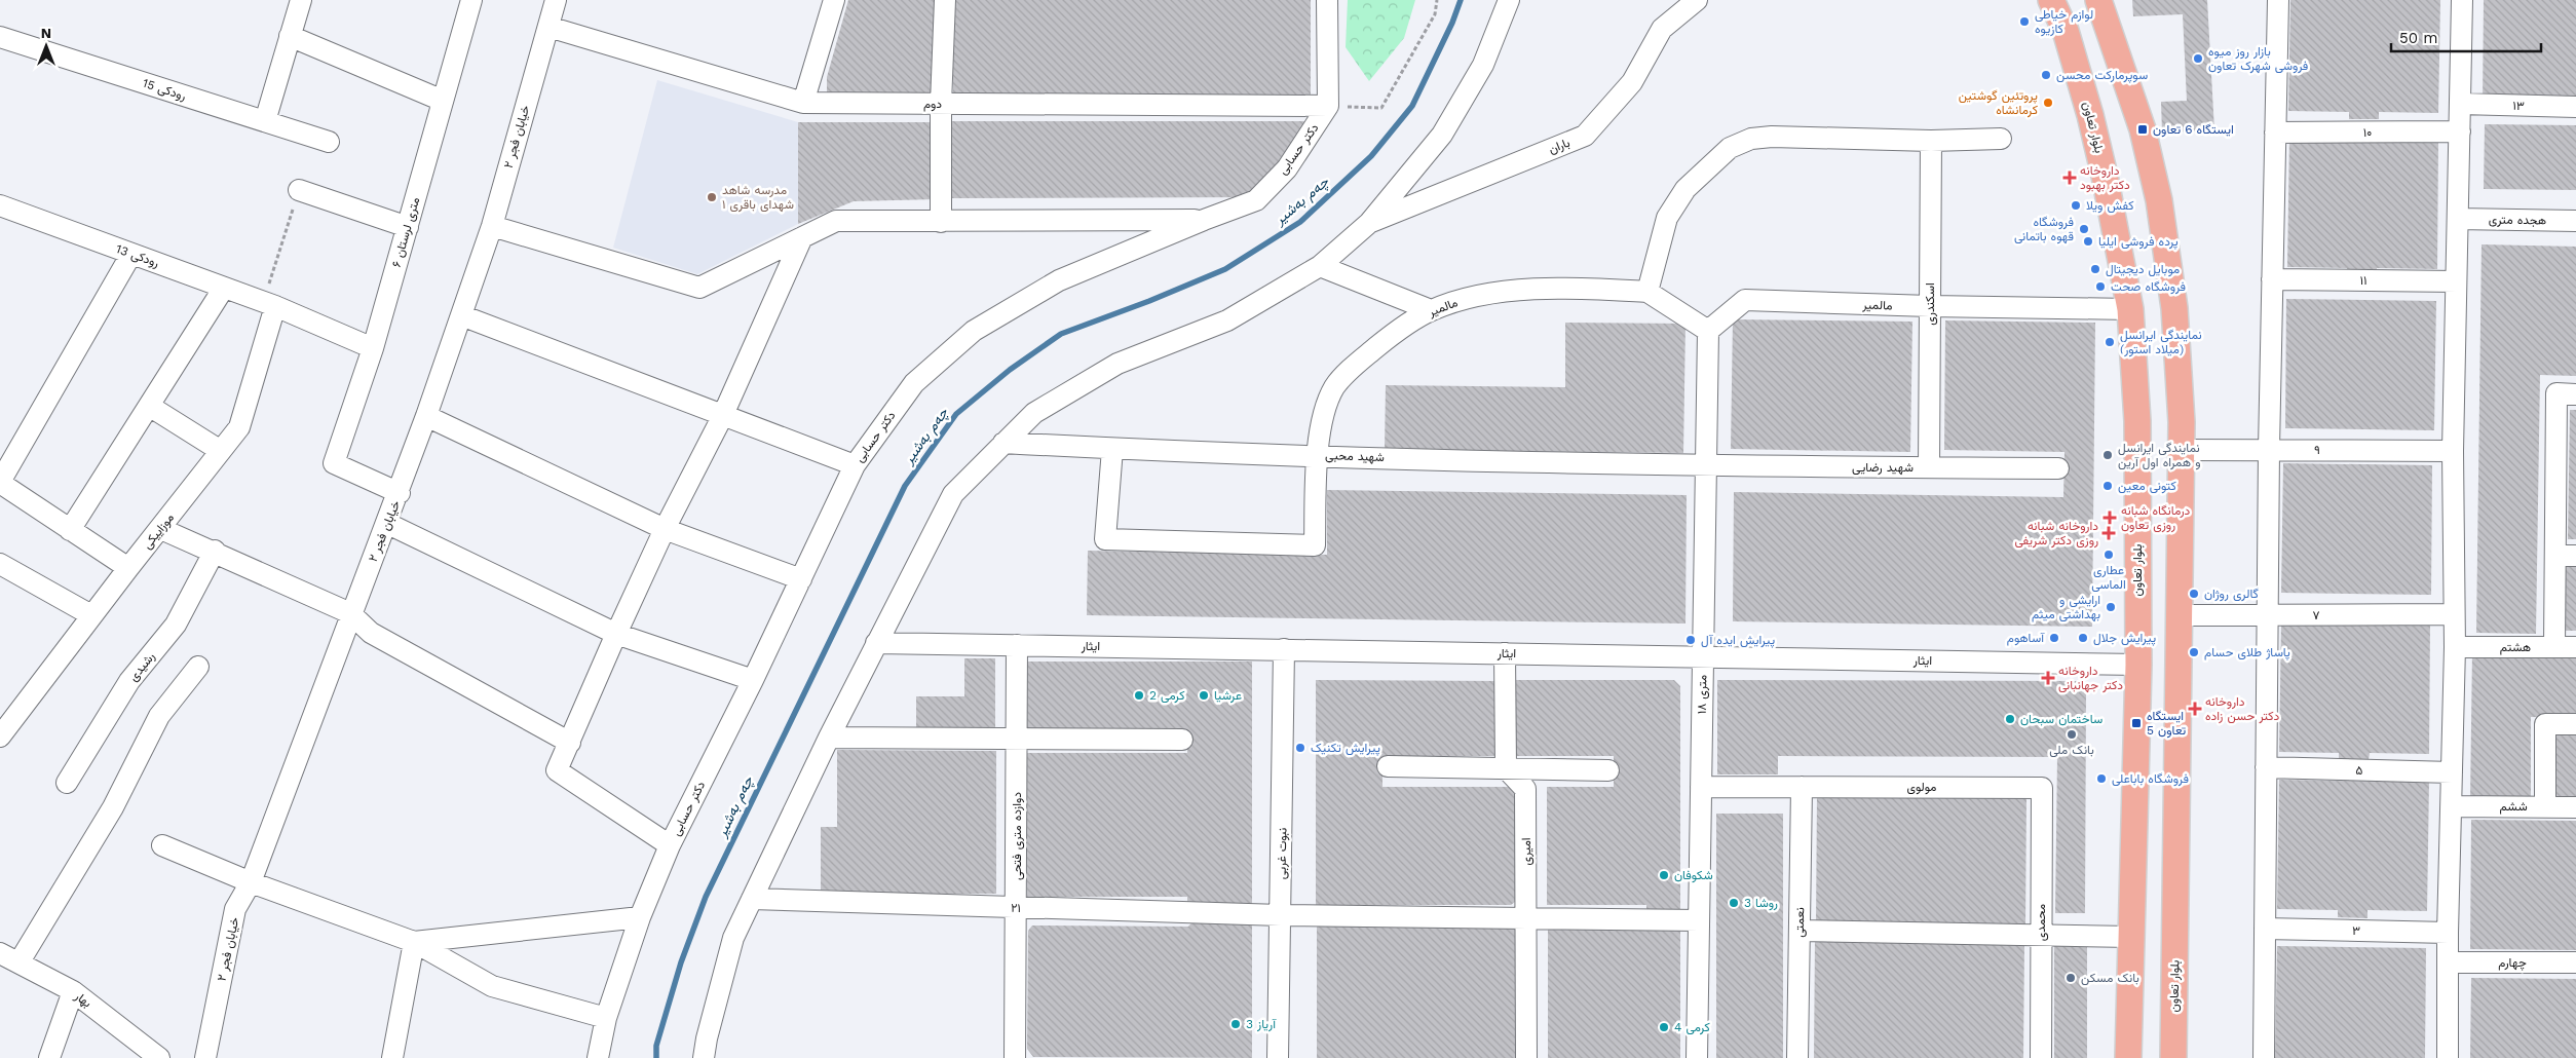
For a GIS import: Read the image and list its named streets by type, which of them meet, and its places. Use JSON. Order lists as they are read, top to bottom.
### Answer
{
  "streets": {
    "main road": ["بلوار تعاون"],
    "street": [
      "رودکی 15",
      "دوم",
      "۱۳",
      "۱۰",
      "خیابان فجر ۲",
      "باران",
      "دکتر حسابی",
      "هجده متری",
      "۶ متری لرستان",
      "رودکی 13",
      "۱۱",
      "اسکندری",
      "مالمیر",
      "۹",
      "شهید محبی",
      "شهید رضایی",
      "موزاییکی",
      "۷",
      "ایثار",
      "هشتم",
      "رشیدی",
      "۱۸ متری",
      "۵",
      "مولوی",
      "ششم",
      "دوازده متری فتحی",
      "امیری",
      "نبوت غربی",
      "۲۱",
      "نعمتی",
      "محمدی",
      "۳",
      "چهارم",
      "بهار"
    ]
  },
  "crossings": [
    ["دوم", "خیابان فجر ۲"],
    ["دوم", "دکتر حسابی"],
    ["بلوار تعاون", "مالمیر"],
    ["بلوار تعاون", "۹"],
    ["بلوار تعاون", "۷"],
    ["بلوار تعاون", "ایثار"],
    ["خیابان فجر ۲", "۶ متری لرستان"],
    ["۶ متری لرستان", "رودکی 13"],
    ["رودکی 13", "موزاییکی"],
    ["اسکندری", "مالمیر"],
    ["اسکندری", "شهید رضایی"],
    ["مالمیر", "شهید محبی"],
    ["مالمیر", "۱۸ متری"],
    ["شهید محبی", "شهید رضایی"],
    ["شهید محبی", "۱۸ متری"],
    ["شهید رضایی", "۱۸ متری"],
    ["ایثار", "۱۸ متری"],
    ["ایثار", "دوازده متری فتحی"],
    ["ایثار", "نبوت غربی"],
    ["۱۸ متری", "مولوی"],
    ["۱۸ متری", "۲۱"],
    ["مولوی", "نعمتی"],
    ["مولوی", "محمدی"],
    ["دوازده متری فتحی", "۲۱"],
    ["امیری", "۲۱"],
    ["نبوت غربی", "۲۱"]
  ],
  "water": ["چەم بەشیر"],
  "places": {
    "other": [
      "لوازم خیاطی کازیوه",
      "بازار روز میوه فروشی شهرک تعاون",
      "سوپرمارکت محسن",
      "پروتئین گوشتین کرمانشاه",
      "مدرسه شاهد شهدای باقری ۱",
      "کفش ویلا",
      "فروشگاه قهوه باتمانی",
      "پرده فروشی ایلیا",
      "موبایل دیجیتال",
      "فروشگاه صحت",
      "نمایندگی ایرانسل (میلاد استور)",
      "نمایندگی ایرانسل و همراه اول آرین",
      "کتونی معین",
      "عطاری الماسی",
      "گالری روژان",
      "ارایشی و بهداشتی میثم",
      "آساهوم",
      "پیرایش جلال",
      "پیرایش ایده آل",
      "پاساژ طلای حسام",
      "کرمی 2",
      "عرشیا",
      "ساختمان سبحان",
      "بانک ملی",
      "پیرایش تکنیک",
      "فروشگاه باباعلی",
      "شکوفان",
      "روشا 3",
      "بانک مسکن",
      "آریاز 3",
      "کرمی 4"
    ],
    "transit": ["ایستگاه 6 تعاون", "ایستگاه 5 تعاون"],
    "health": [
      "داروخانه دکتر بهبود",
      "درمانگاه شبانه روزی تعاون",
      "داروخانه شبانه روزی دکتر شریفی",
      "داروخانه دکتر جهانبانی",
      "داروخانه دکتر حسن زاده"
    ]
  },
  "scale_bar": "50 m",
  "north": "top"
}
